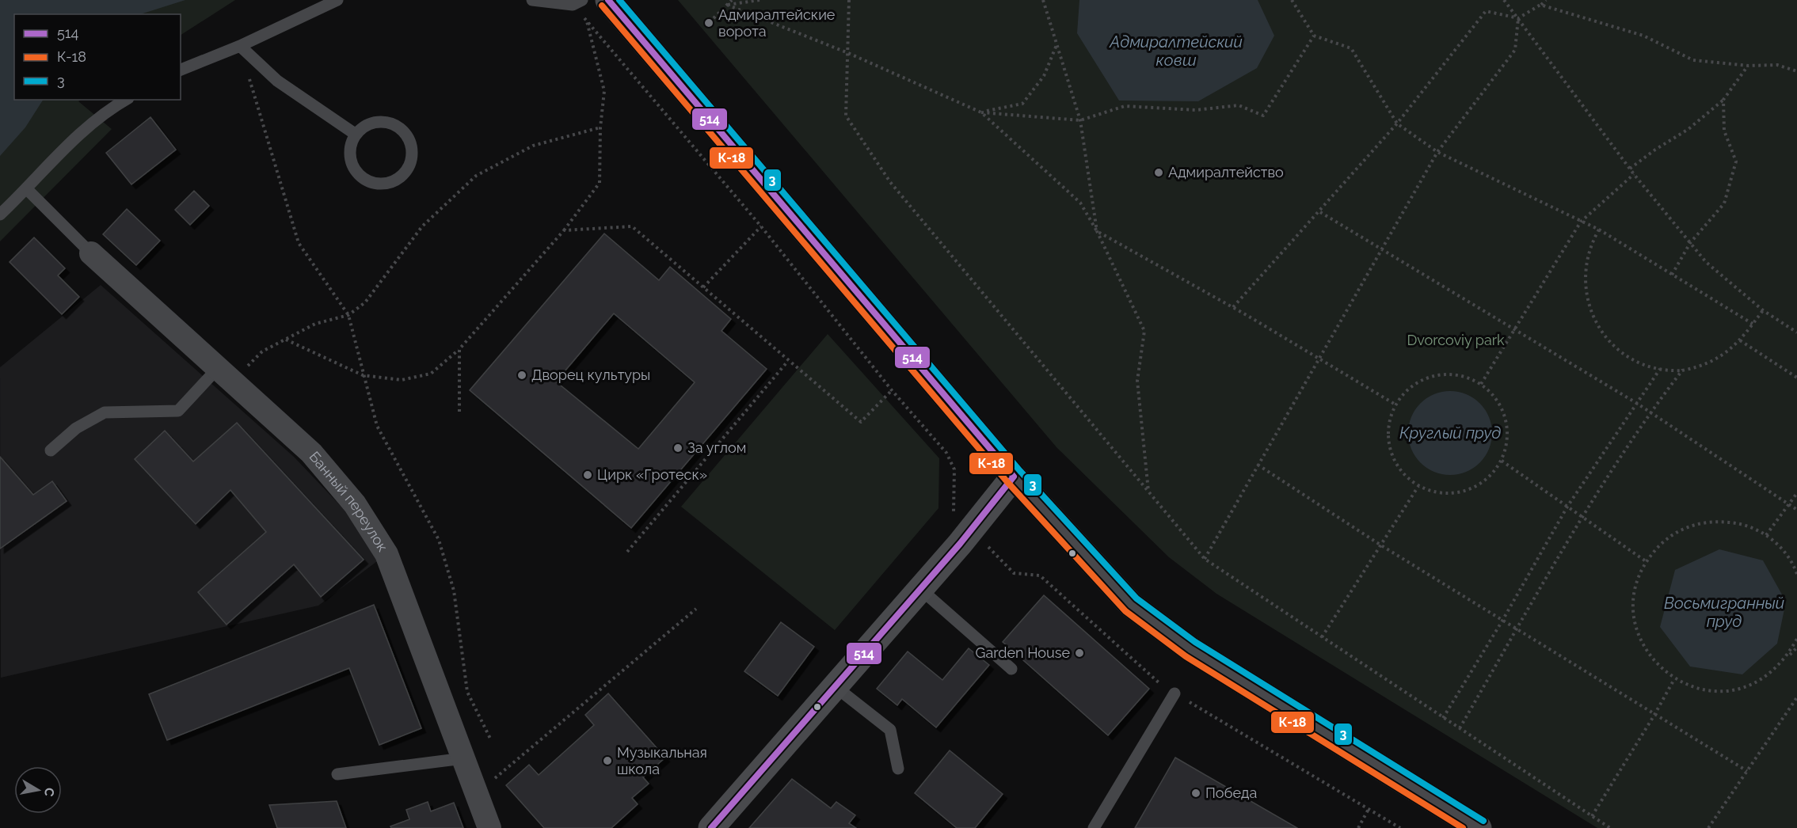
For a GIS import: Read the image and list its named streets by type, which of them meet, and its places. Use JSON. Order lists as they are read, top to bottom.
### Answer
{
  "streets": {
    "street": ["Банный переулок"]
  },
  "water": ["Адмиралтейский ковш", "Круглый пруд", "Восьмигранный пруд"],
  "parks": ["Dvorcoviy park"],
  "places": [
    "Адмиралтейские ворота",
    "Адмиралтейство",
    "Дворец культуры",
    "За углом",
    "Цирк «Гротеск»",
    "Garden House",
    "Музыкальная школа",
    "Победа"
  ],
  "lines": ["transit line 514", "transit line 3", "transit line К-18"],
  "legend": ["514", "К-18", "3"],
  "north": "right"
}
